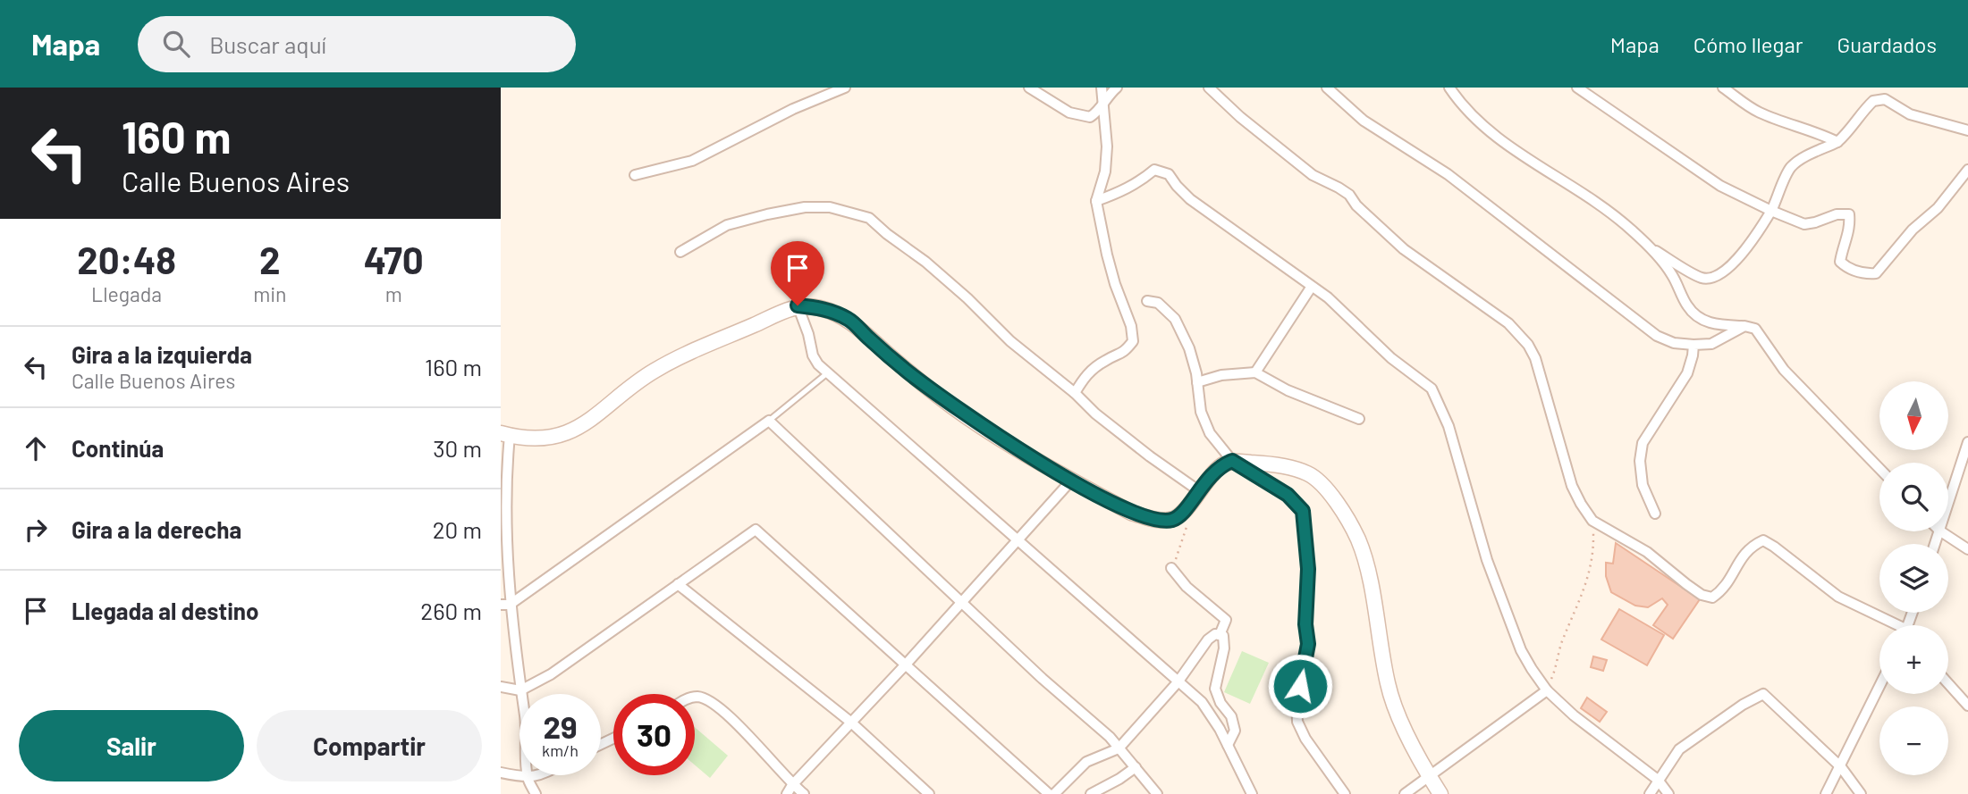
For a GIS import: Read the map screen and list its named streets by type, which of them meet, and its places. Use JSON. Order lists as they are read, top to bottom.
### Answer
{
  "north": "bottom",
  "page": {
    "header": "Mapa",
    "search": "Buscar aquí",
    "nav": ["Mapa", "Cómo llegar", "Guardados"],
    "turn": ["160 m", "Calle Buenos Aires"],
    "eta": [
      "20:48",
      "Llegada",
      "2",
      "min",
      "470",
      "m"
    ],
    "list": [
      {
        "name": "Gira a la izquierda",
        "note": "Calle Buenos Aires",
        "value": "160 m"
      },
      {
        "name": "Continúa",
        "value": "30 m"
      },
      {
        "name": "Gira a la derecha",
        "value": "20 m"
      },
      {
        "name": "Llegada al destino",
        "value": "260 m"
      }
    ],
    "map_buttons": ["+", "−"],
    "speed": "29 km/h",
    "limit": "30",
    "buttons": ["Salir", "Compartir"]
  }
}
